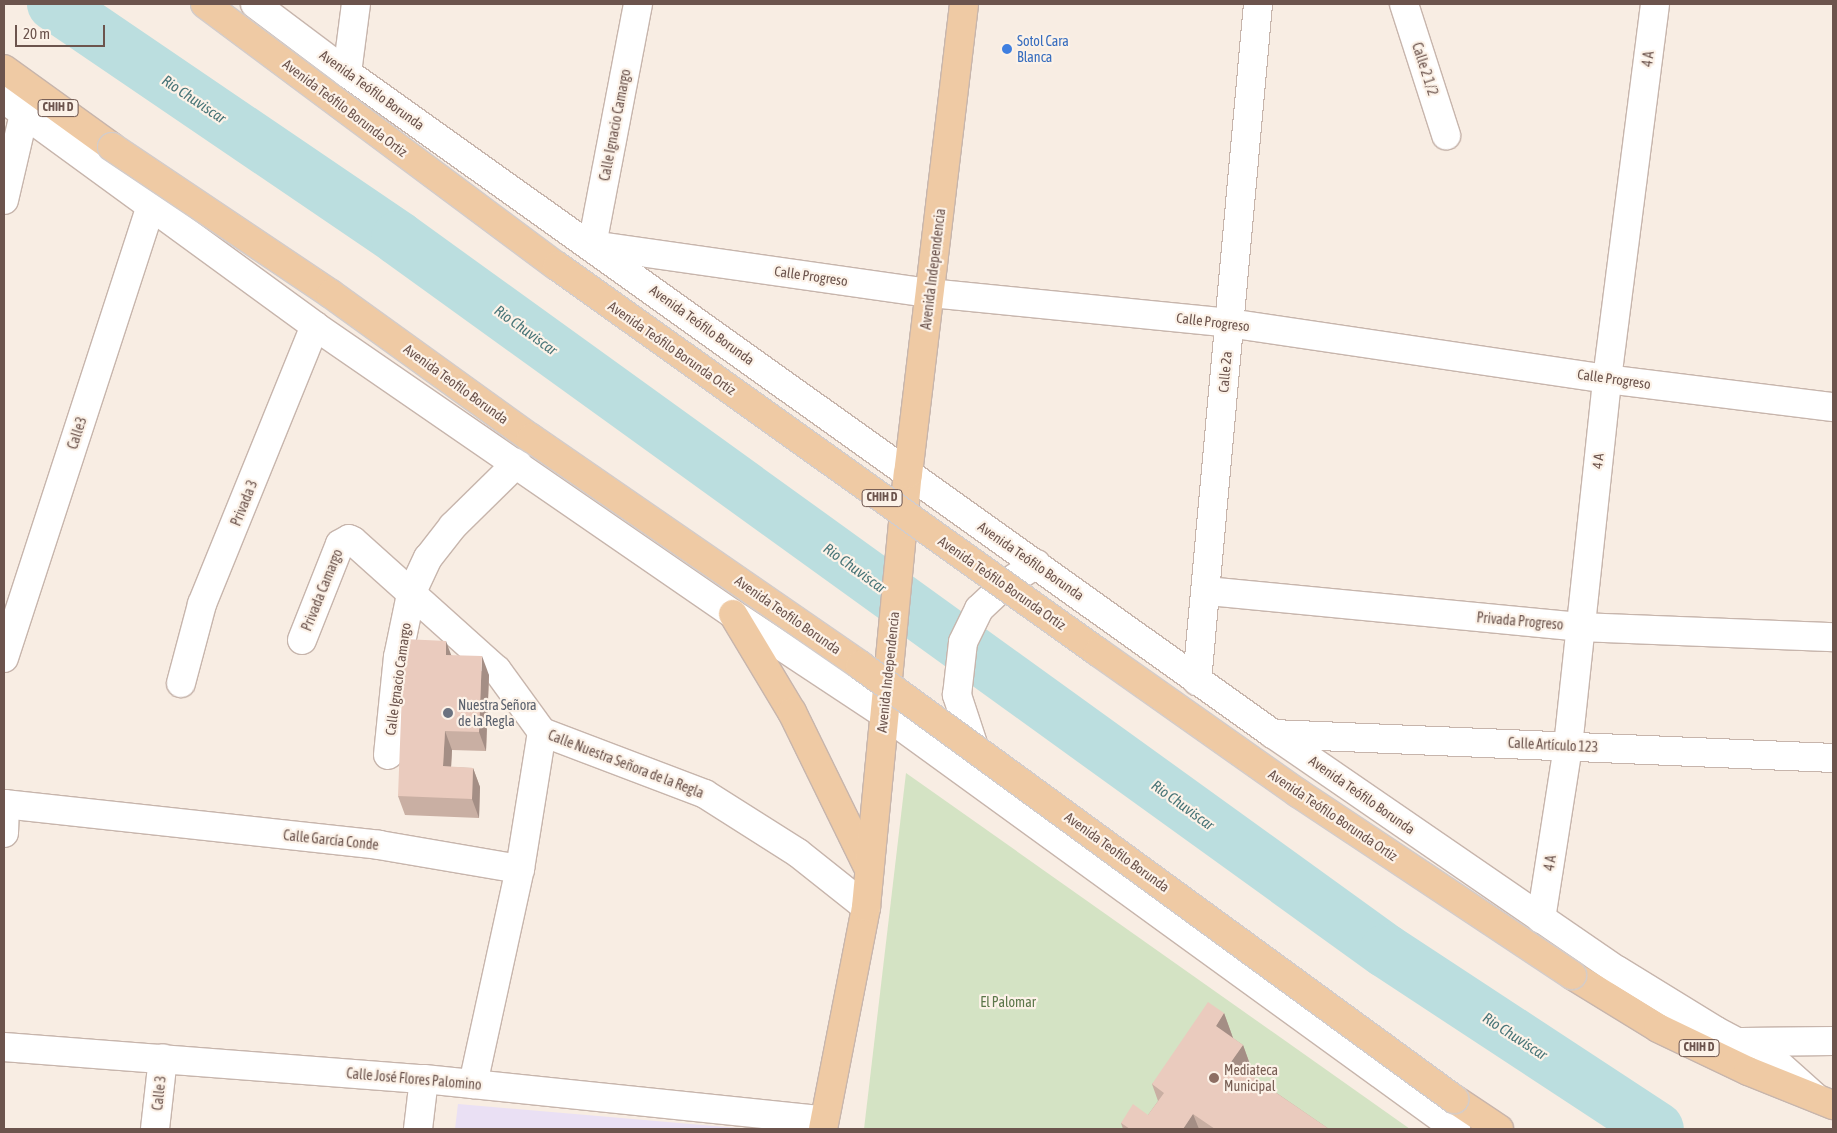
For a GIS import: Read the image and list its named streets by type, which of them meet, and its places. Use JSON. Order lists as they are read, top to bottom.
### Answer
{
  "streets": {
    "main road": [
      "CHIH D",
      "Avenida Teófilo Borunda Ortiz",
      "Avenida Independencia",
      "Avenida Teofilo Borunda"
    ],
    "street": [
      "4 A",
      "Calle 2 1/2",
      "Avenida Teófilo Borunda",
      "Calle Ignacio Camargo",
      "Calle Progreso",
      "Calle 2a",
      "Calle3",
      "Privada 3",
      "Privada Camargo",
      "Privada Progreso",
      "Calle Artículo 123",
      "Calle Nuestra Señora de la Regla",
      "Calle García Conde",
      "Calle José Flores Palomino",
      "Calle 3"
    ]
  },
  "crossings": [
    ["4 A", "Avenida Teófilo Borunda"],
    ["4 A", "Calle Progreso"],
    ["4 A", "Privada Progreso"],
    ["4 A", "Calle Artículo 123"],
    ["Avenida Teófilo Borunda", "Avenida Teófilo Borunda Ortiz"],
    ["Avenida Teófilo Borunda", "Calle Ignacio Camargo"],
    ["Avenida Teófilo Borunda", "Avenida Independencia"],
    ["Avenida Teófilo Borunda", "Calle Progreso"],
    ["Avenida Teófilo Borunda", "Calle 2a"],
    ["Avenida Teófilo Borunda", "Calle Artículo 123"],
    ["Calle Ignacio Camargo", "Calle Progreso"],
    ["Calle Ignacio Camargo", "Privada Camargo"],
    ["Calle Ignacio Camargo", "Calle Nuestra Señora de la Regla"],
    ["Avenida Independencia", "Calle Progreso"],
    ["Avenida Independencia", "Calle Nuestra Señora de la Regla"],
    ["Avenida Independencia", "Calle José Flores Palomino"],
    ["Calle Progreso", "Calle 2a"],
    ["Calle 2a", "Privada Progreso"],
    ["Privada Camargo", "Calle Nuestra Señora de la Regla"],
    ["Calle José Flores Palomino", "Calle 3"]
  ],
  "water": ["Rio Chuviscar"],
  "parks": ["El Palomar"],
  "places": ["Sotol Cara Blanca", "Nuestra Señora de la Regla", "Mediateca Municipal"],
  "scale_bar": "20 m"
}
